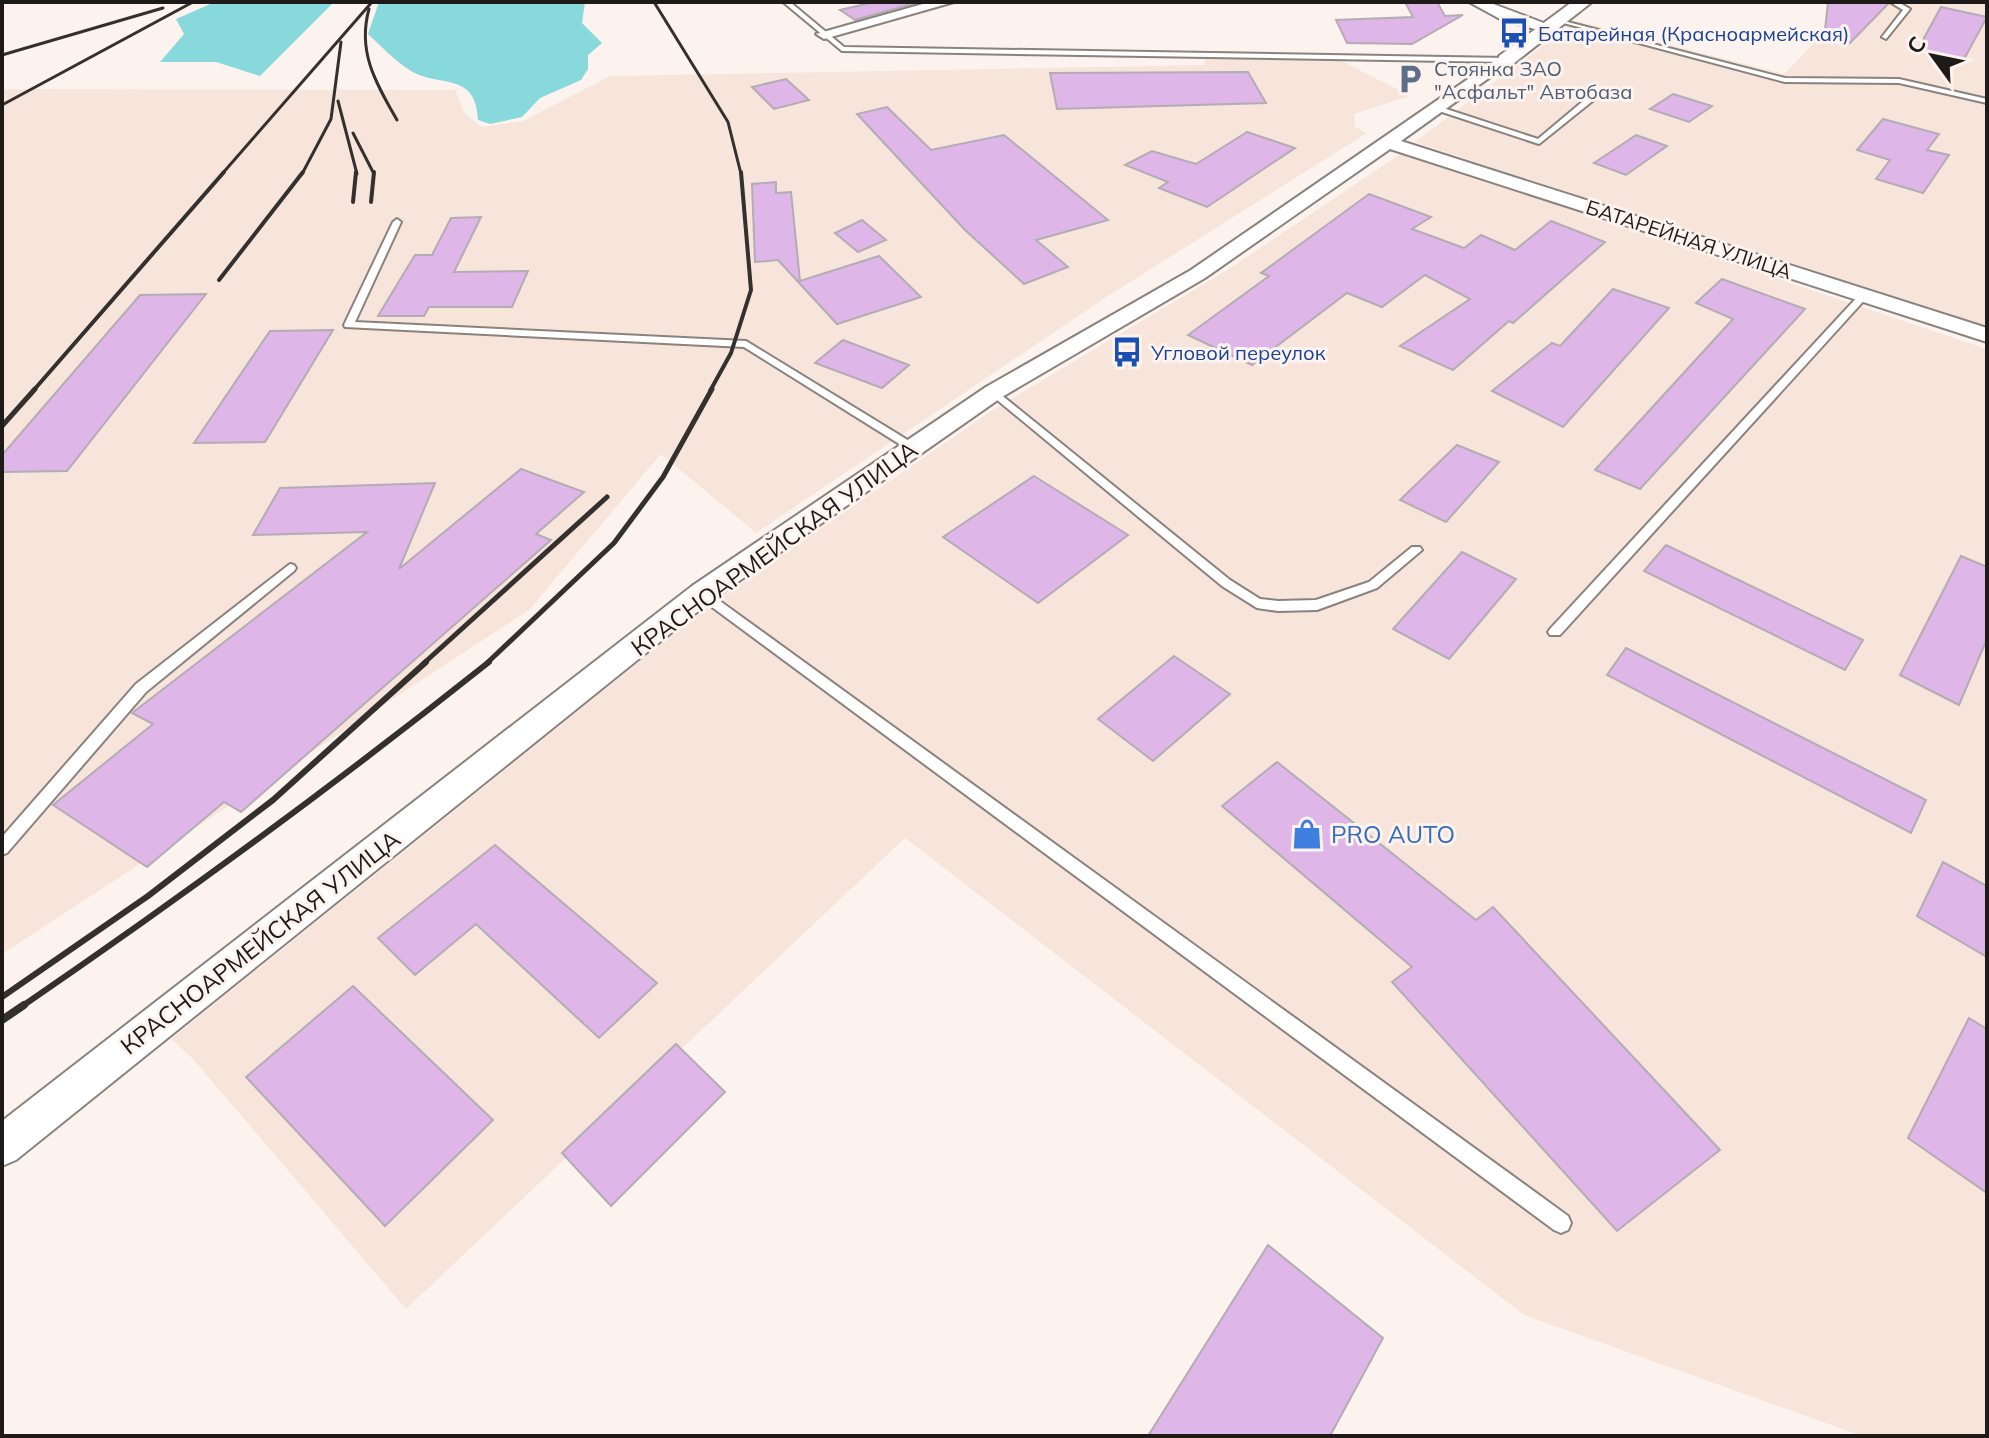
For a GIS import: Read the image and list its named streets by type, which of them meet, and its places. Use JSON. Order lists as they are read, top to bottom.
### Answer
{
  "streets": {
    "street": ["БАТАРЕЙНАЯ УЛИЦА", "КРАСНОАРМЕЙСКАЯ УЛИЦА"]
  },
  "crossings": [
    ["БАТАРЕЙНАЯ УЛИЦА", "КРАСНОАРМЕЙСКАЯ УЛИЦА"]
  ],
  "places": {
    "bus stop": ["Батарейная (Красноармейская)", "Угловой переулок"],
    "parking": ["Стоянка ЗАО \"Асфальт\" Автобаза"],
    "shop": ["PRO AUTO"]
  },
  "north": "top left"
}
